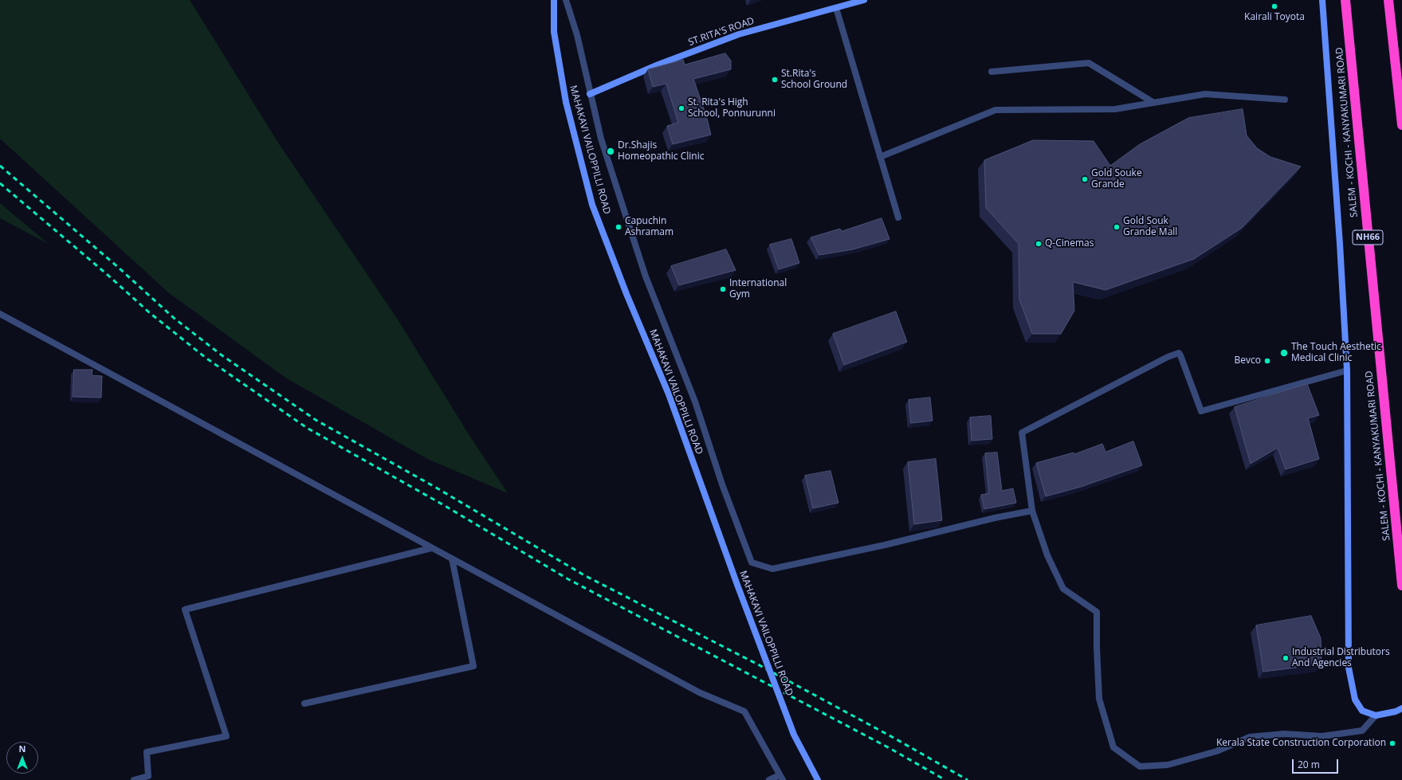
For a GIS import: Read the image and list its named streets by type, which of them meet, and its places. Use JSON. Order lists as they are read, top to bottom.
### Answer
{
  "streets": {
    "highway": ["SALEM - KOCHI - KANYAKUMARI ROAD", "NH66"],
    "street": ["ST.RITA'S ROAD", "MAHAKAVI VAILOPPILLI ROAD"]
  },
  "places": [
    "Kairali Toyota",
    "St.Rita's School Ground",
    "St. Rita's High School, Ponnurunni",
    "Dr.Shajis Homeopathic Clinic",
    "Gold Souke Grande",
    "Capuchin Ashramam",
    "Gold Souk Grande Mall",
    "Q-Cinemas",
    "International Gym",
    "The Touch Aesthetic Medical Clinic",
    "Bevco",
    "Industrial Distributors And Agencies",
    "Kerala State Construction Corporation"
  ],
  "scale_bar": "20 m",
  "north": "top"
}
